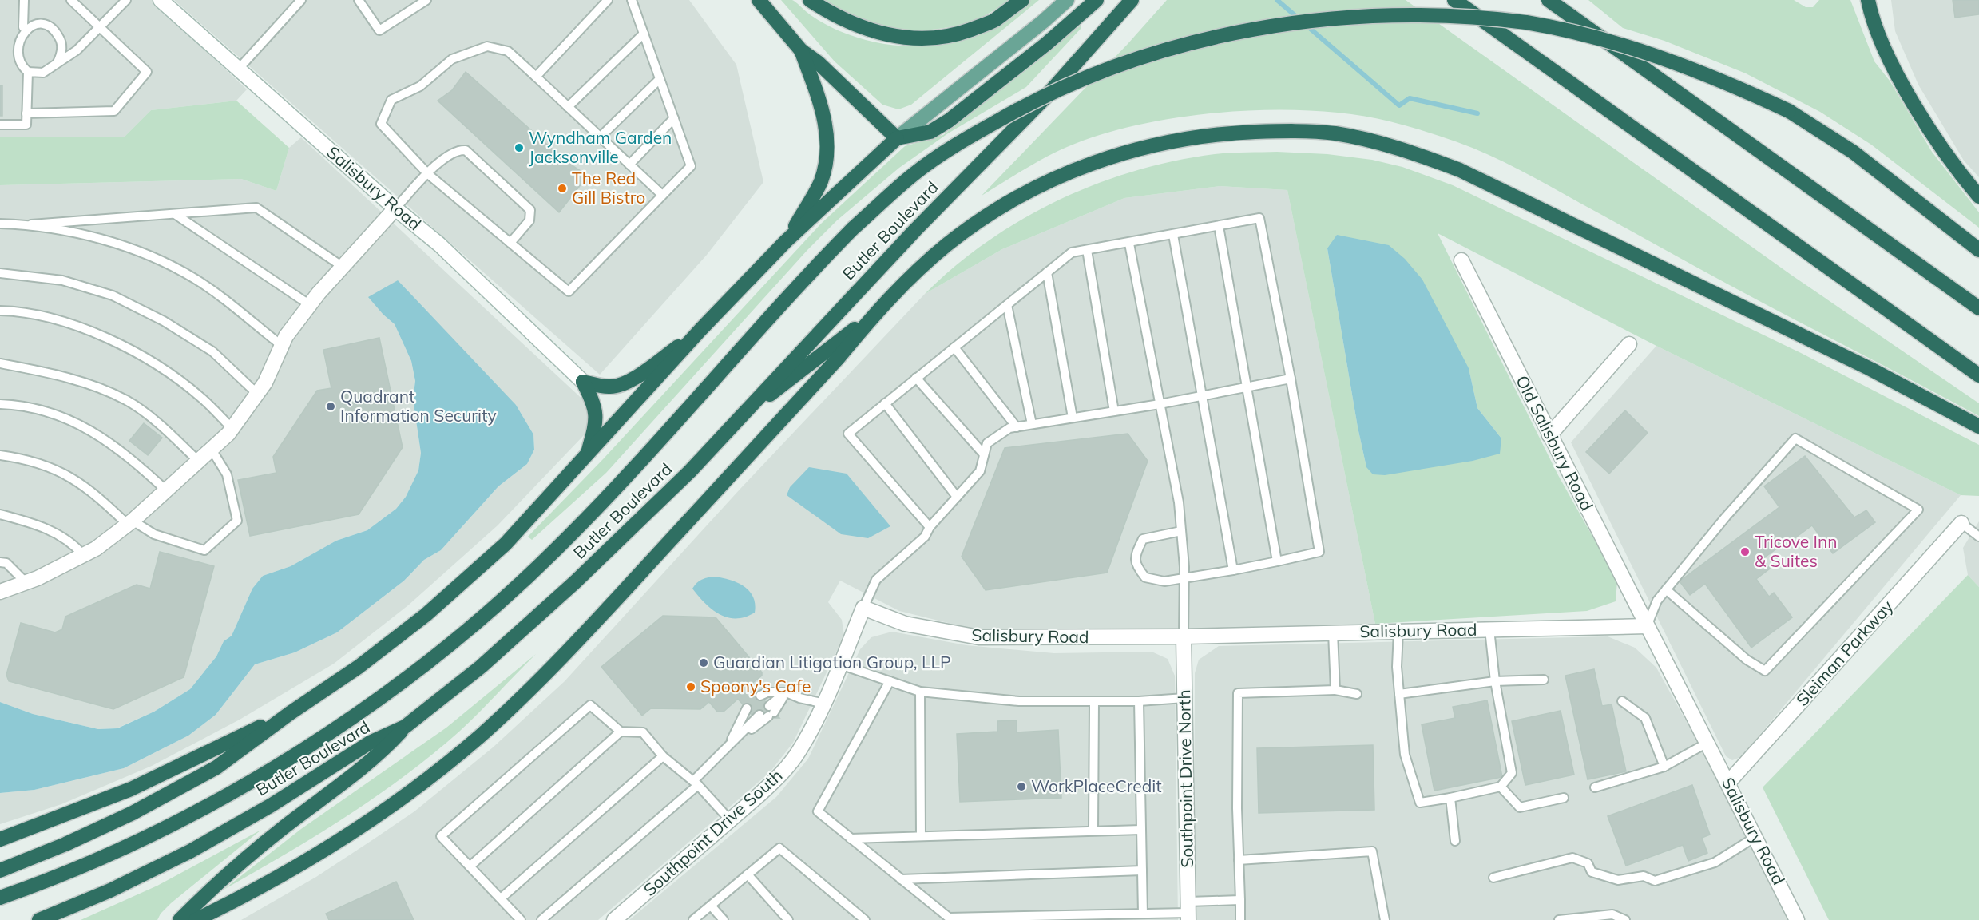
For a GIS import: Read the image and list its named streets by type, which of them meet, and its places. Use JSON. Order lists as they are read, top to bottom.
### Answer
{
  "streets": {
    "highway": ["Butler Boulevard"],
    "street": [
      "Salisbury Road",
      "Old Salisbury Road",
      "Sleiman Parkway",
      "Southpoint Drive North",
      "Southpoint Drive South"
    ]
  },
  "crossings": [
    ["Salisbury Road", "Old Salisbury Road"],
    ["Salisbury Road", "Sleiman Parkway"],
    ["Salisbury Road", "Southpoint Drive North"],
    ["Salisbury Road", "Southpoint Drive South"]
  ],
  "places": [
    "Wyndham Garden Jacksonville",
    "The Red Gill Bistro",
    "Quadrant Information Security",
    "Tricove Inn & Suites",
    "Guardian Litigation Group, LLP",
    "Spoony's Cafe",
    "WorkPlaceCredit"
  ]
}
